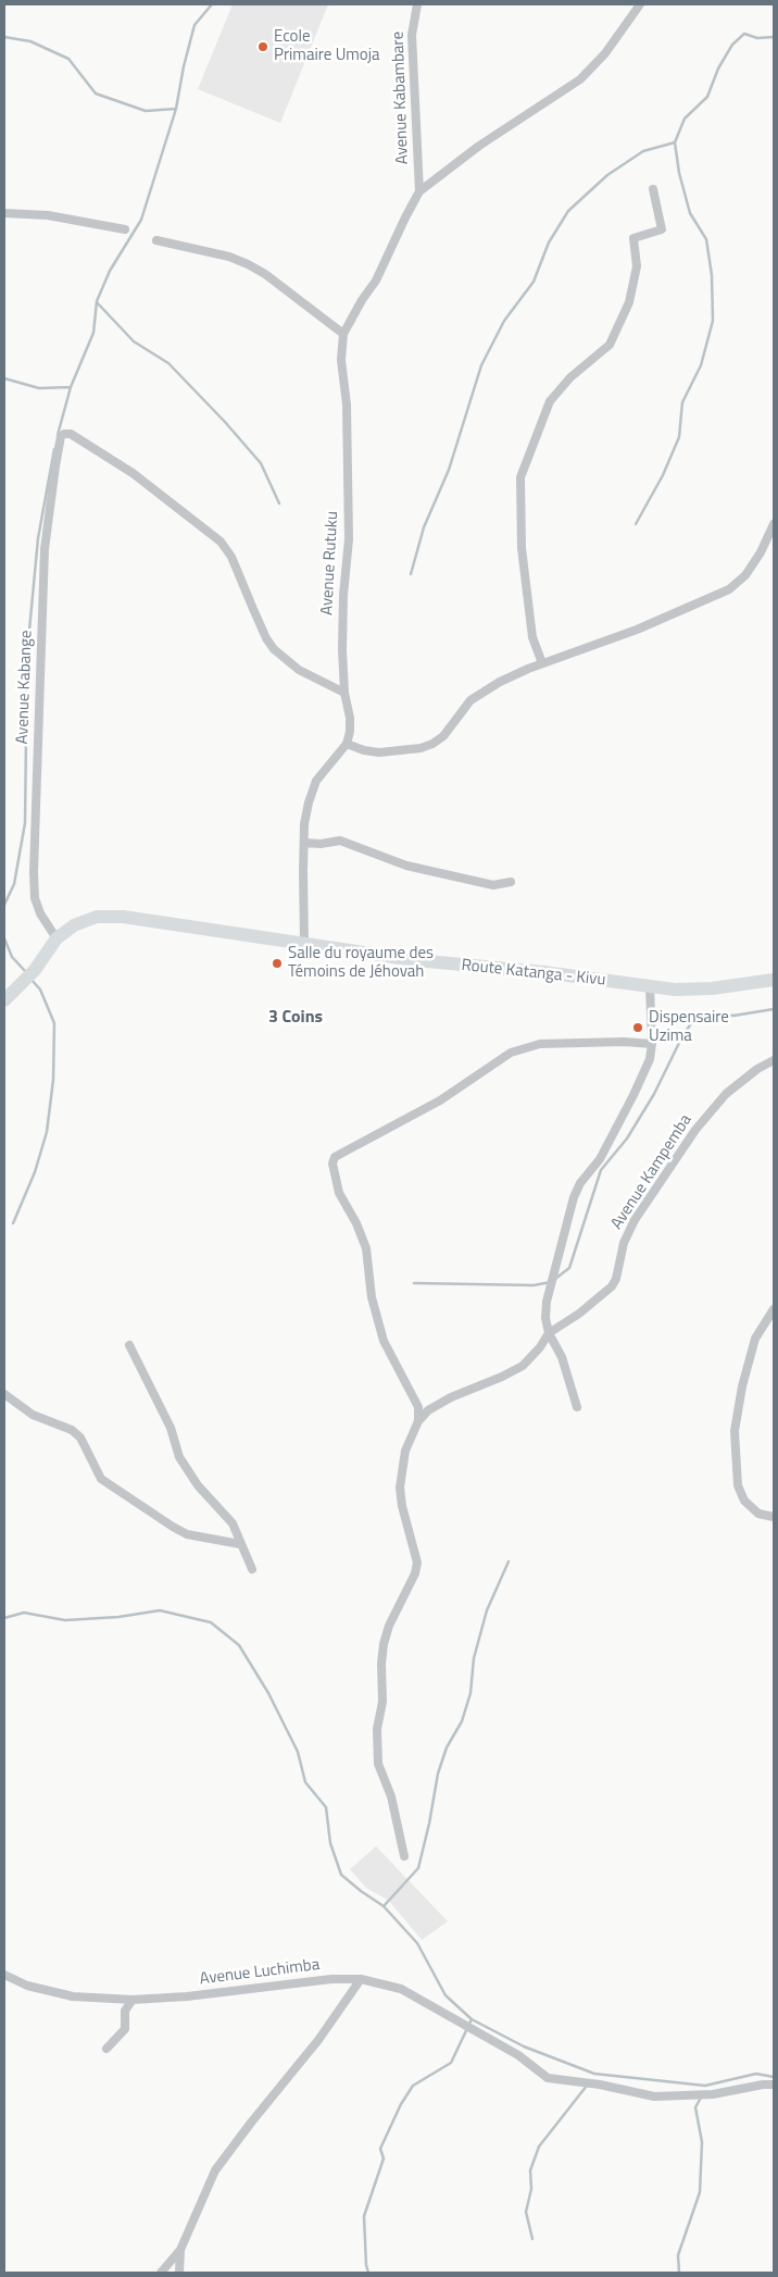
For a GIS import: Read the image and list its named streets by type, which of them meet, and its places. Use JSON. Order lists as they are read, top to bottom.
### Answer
{
  "streets": {
    "highway": ["Route Katanga - Kivu"],
    "street": [
      "Avenue Kabambare",
      "Avenue Rutuku",
      "Avenue Kabange",
      "Avenue Kampemba",
      "Avenue Luchimba"
    ]
  },
  "crossings": [
    ["Avenue Kabambare", "Avenue Rutuku"],
    ["Avenue Rutuku", "Avenue Kabange"],
    ["Avenue Kabange", "Route Katanga - Kivu"]
  ],
  "districts": ["3 Coins"],
  "places": ["Ecole Primaire Umoja", "Salle du royaume des Témoins de Jéhovah", "Dispensaire Uzima"]
}
